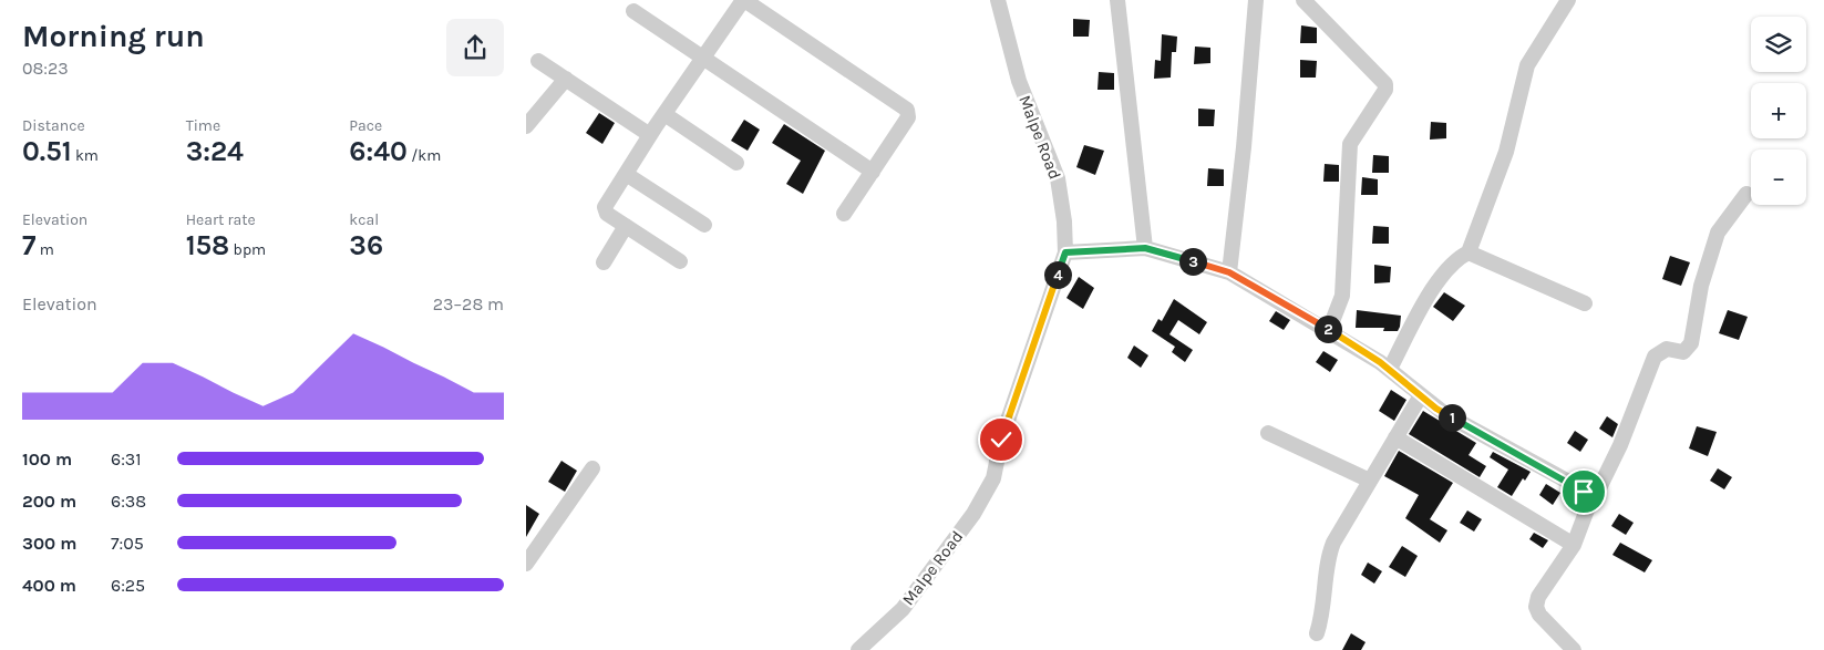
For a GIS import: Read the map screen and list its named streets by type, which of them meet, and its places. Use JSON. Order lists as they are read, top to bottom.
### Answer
{
  "streets": {
    "street": ["Malpe Road"]
  },
  "page": {
    "heading": ["Morning run", "08:23"],
    "map_buttons": ["+", "−"],
    "stats": [
      ["Distance", "0.51 km"],
      ["Time", "3:24"],
      ["Pace", "6:40 /km"],
      ["Elevation", "7 m"],
      ["Heart rate", "158 bpm"],
      ["kcal", "36"]
    ],
    "pins": [
      "3",
      "4",
      "2",
      "1"
    ],
    "chart": ["Elevation", "23–28 m"],
    "list": [
      {
        "name": "100 m",
        "note": "6:31"
      },
      {
        "name": "200 m",
        "note": "6:38"
      },
      {
        "name": "300 m",
        "note": "7:05"
      },
      {
        "name": "400 m",
        "note": "6:25"
      }
    ]
  }
}
